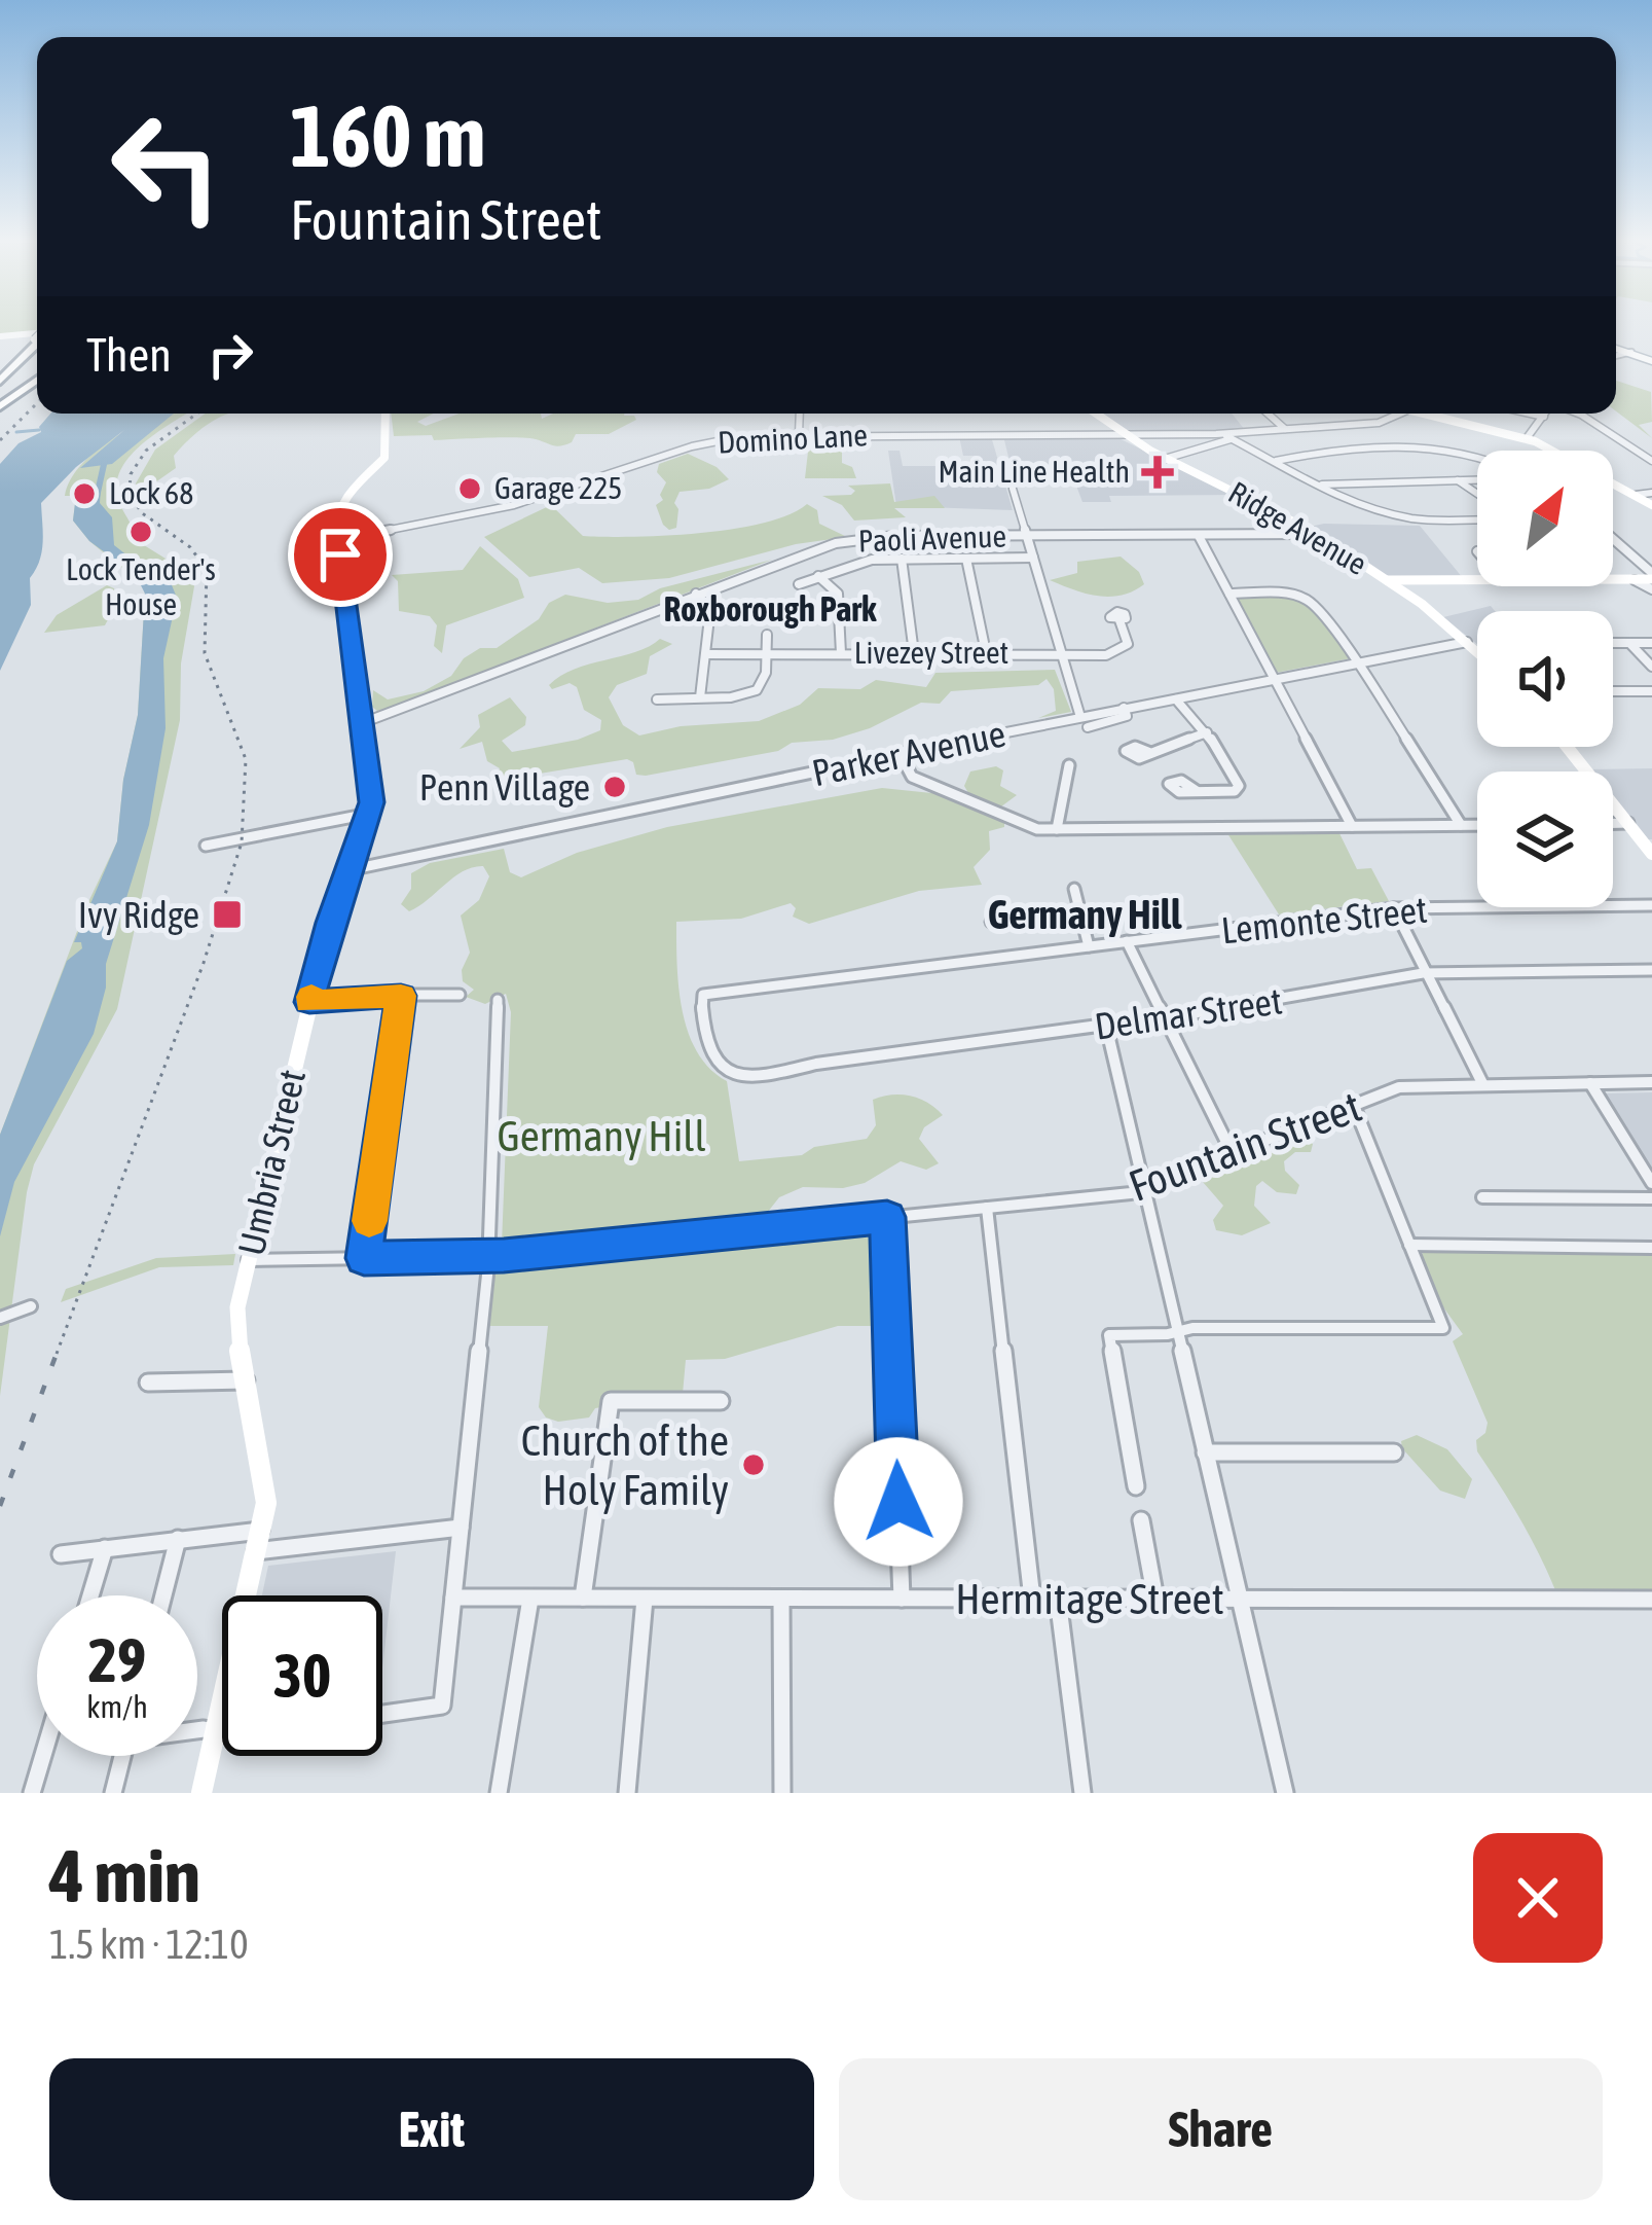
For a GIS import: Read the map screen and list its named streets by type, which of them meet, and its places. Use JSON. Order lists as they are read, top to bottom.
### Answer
{
  "streets": {
    "main road": ["Ridge Avenue", "Umbria Street"],
    "street": [
      "Domino Lane",
      "Paoli Avenue",
      "Livezey Street",
      "Parker Avenue",
      "Lemonte Street",
      "Delmar Street",
      "Fountain Street",
      "Hermitage Street"
    ]
  },
  "crossings": [
    ["Domino Lane", "Ridge Avenue"],
    ["Domino Lane", "Umbria Street"],
    ["Ridge Avenue", "Paoli Avenue"],
    ["Ridge Avenue", "Parker Avenue"],
    ["Paoli Avenue", "Umbria Street"],
    ["Parker Avenue", "Umbria Street"],
    ["Lemonte Street", "Delmar Street"],
    ["Fountain Street", "Umbria Street"]
  ],
  "districts": ["Roxborough Park", "Germany Hill"],
  "parks": ["Germany Hill"],
  "places": {
    "health": ["Main Line Health"],
    "other": [
      "Garage 225",
      "Lock 68",
      "Lock Tender's House",
      "Penn Village",
      "Church of the Holy Family"
    ],
    "transit": ["Ivy Ridge"]
  },
  "north": "top right",
  "page": {
    "turn": ["160 m", "Fountain Street"],
    "then": "Then",
    "speed": "29 km/h",
    "limit": "30",
    "heading": ["4 min", "1.5 km · 12:10"],
    "buttons": ["Exit", "Share"]
  }
}
